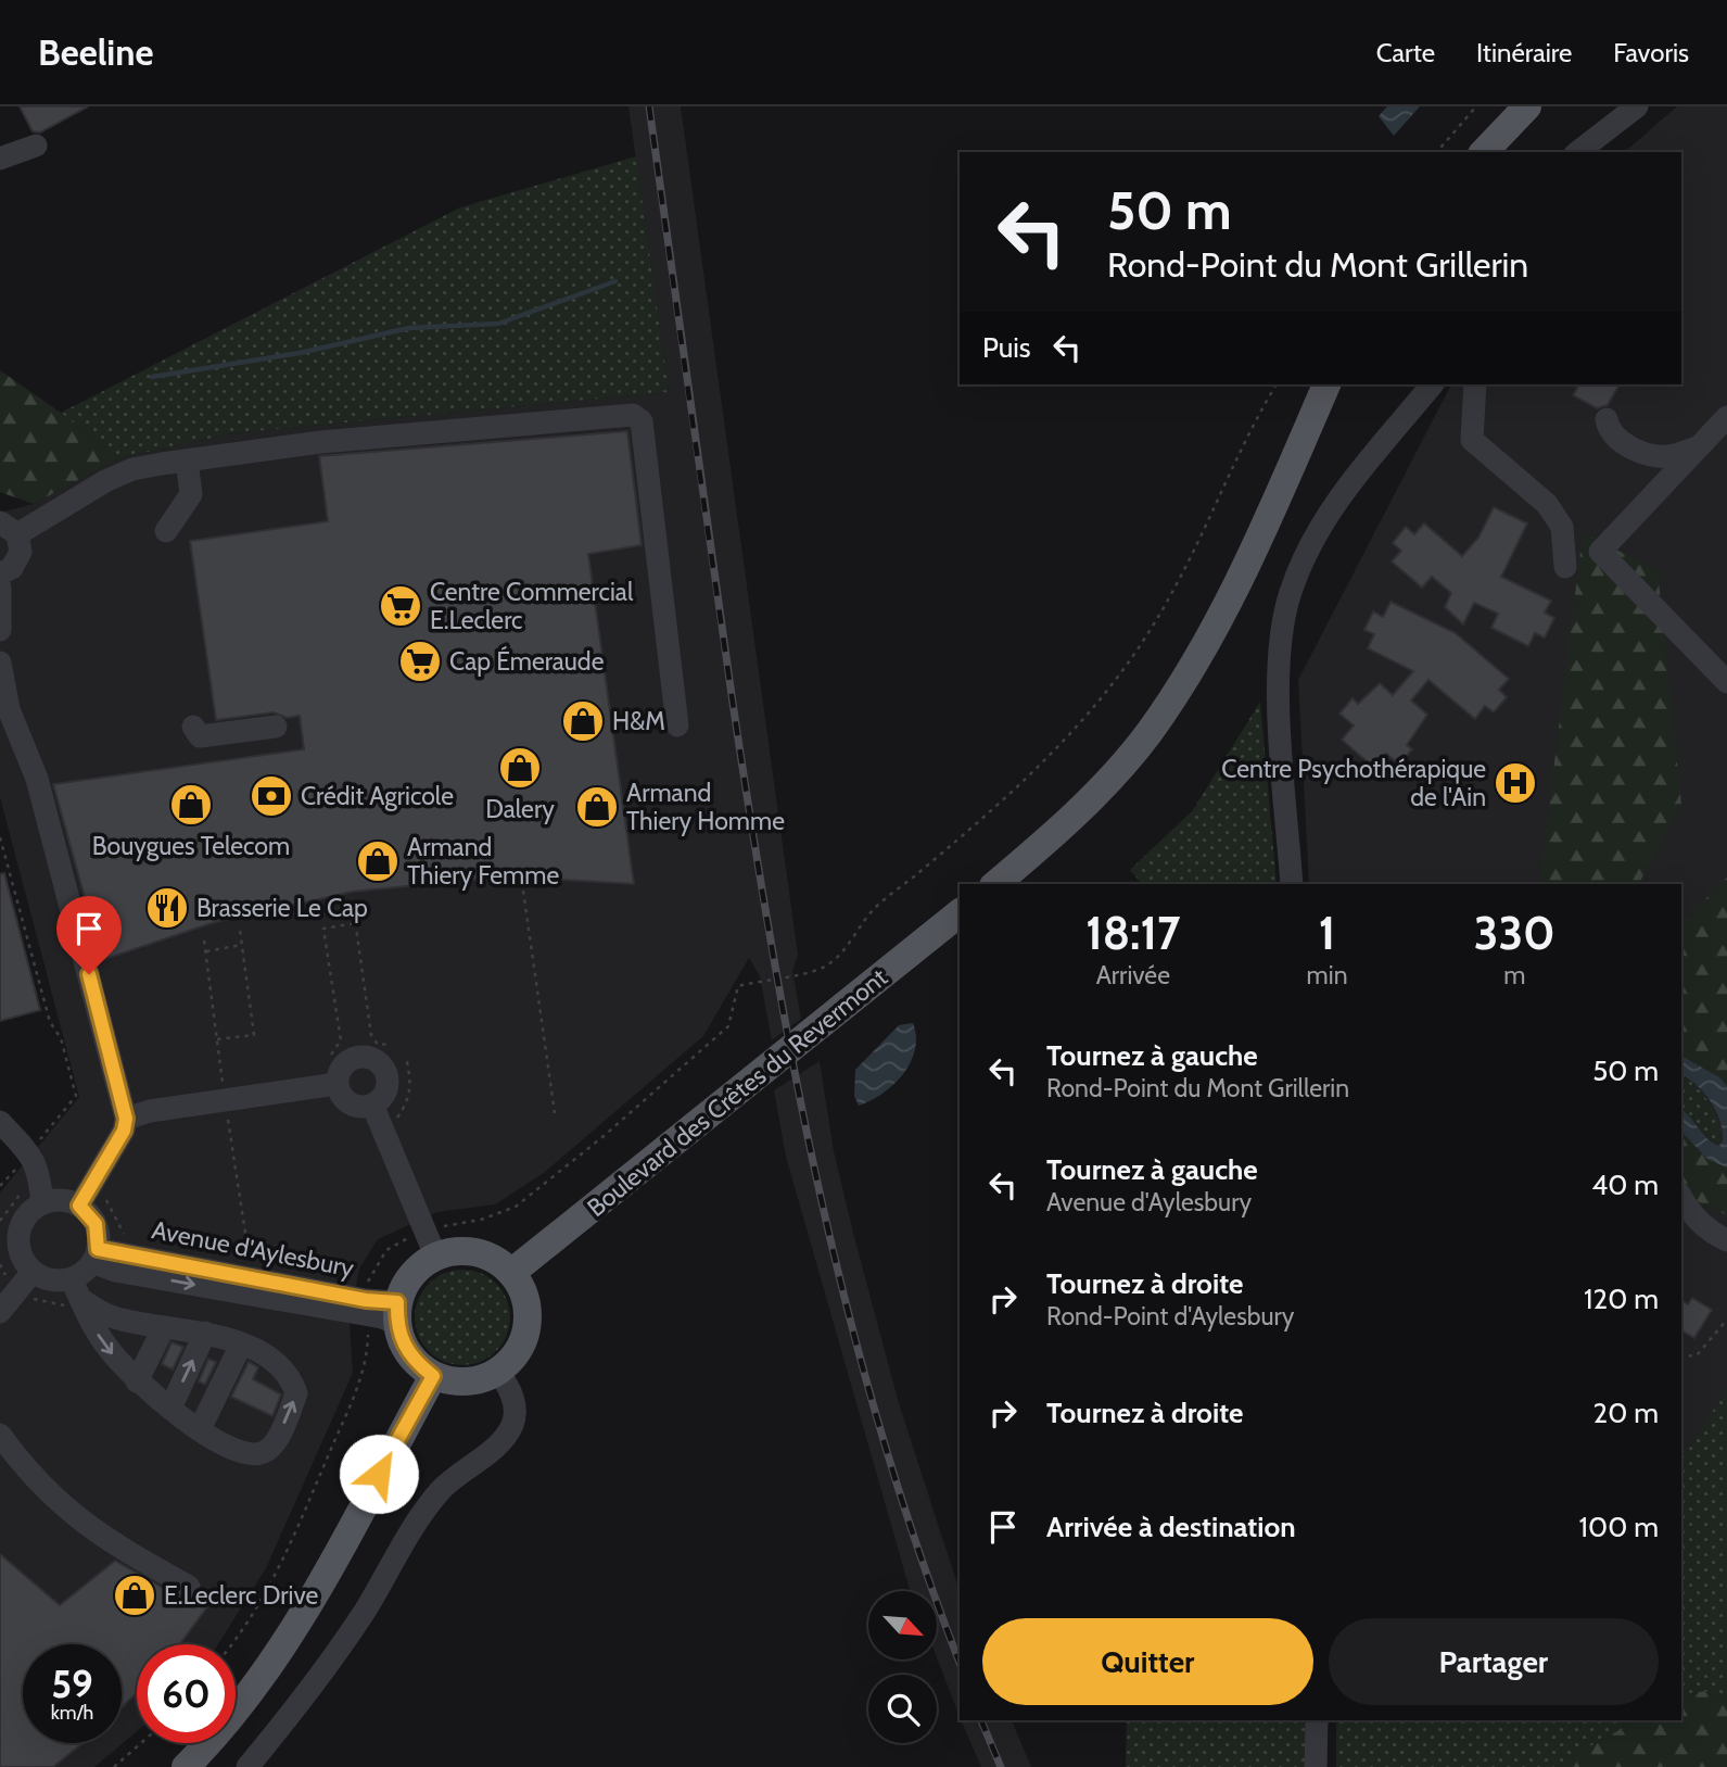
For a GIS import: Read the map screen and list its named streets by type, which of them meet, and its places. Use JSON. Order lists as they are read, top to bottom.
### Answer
{
  "streets": {
    "main road": ["Boulevard des Crêtes du Revermont"],
    "street": ["Avenue d'Aylesbury"]
  },
  "crossings": [
    ["Boulevard des Crêtes du Revermont", "Avenue d'Aylesbury"]
  ],
  "places": {
    "supermarket": ["Centre Commercial E.Leclerc", "Cap Émeraude"],
    "shop": [
      "H&M",
      "Dalery",
      "Bouygues Telecom",
      "Armand Thiery Homme",
      "Armand Thiery Femme",
      "E.Leclerc Drive"
    ],
    "hospital": ["Centre Psychothérapique de l'Ain"],
    "bank": ["Crédit Agricole"],
    "restaurant": ["Brasserie Le Cap"]
  },
  "north": "bottom right",
  "page": {
    "header": "Beeline",
    "nav": ["Carte", "Itinéraire", "Favoris"],
    "turn": ["50 m", "Rond-Point du Mont Grillerin"],
    "then": "Puis",
    "eta": [
      "18:17",
      "Arrivée",
      "1",
      "min",
      "330",
      "m"
    ],
    "list": [
      {
        "name": "Tournez à gauche",
        "note": "Rond-Point du Mont Grillerin",
        "value": "50 m"
      },
      {
        "name": "Tournez à gauche",
        "note": "Avenue d'Aylesbury",
        "value": "40 m"
      },
      {
        "name": "Tournez à droite",
        "note": "Rond-Point d'Aylesbury",
        "value": "120 m"
      },
      {
        "name": "Tournez à droite",
        "value": "20 m"
      },
      {
        "name": "Arrivée à destination",
        "value": "100 m"
      }
    ],
    "buttons": ["Quitter", "Partager"],
    "speed": "59 km/h",
    "limit": "60"
  }
}
